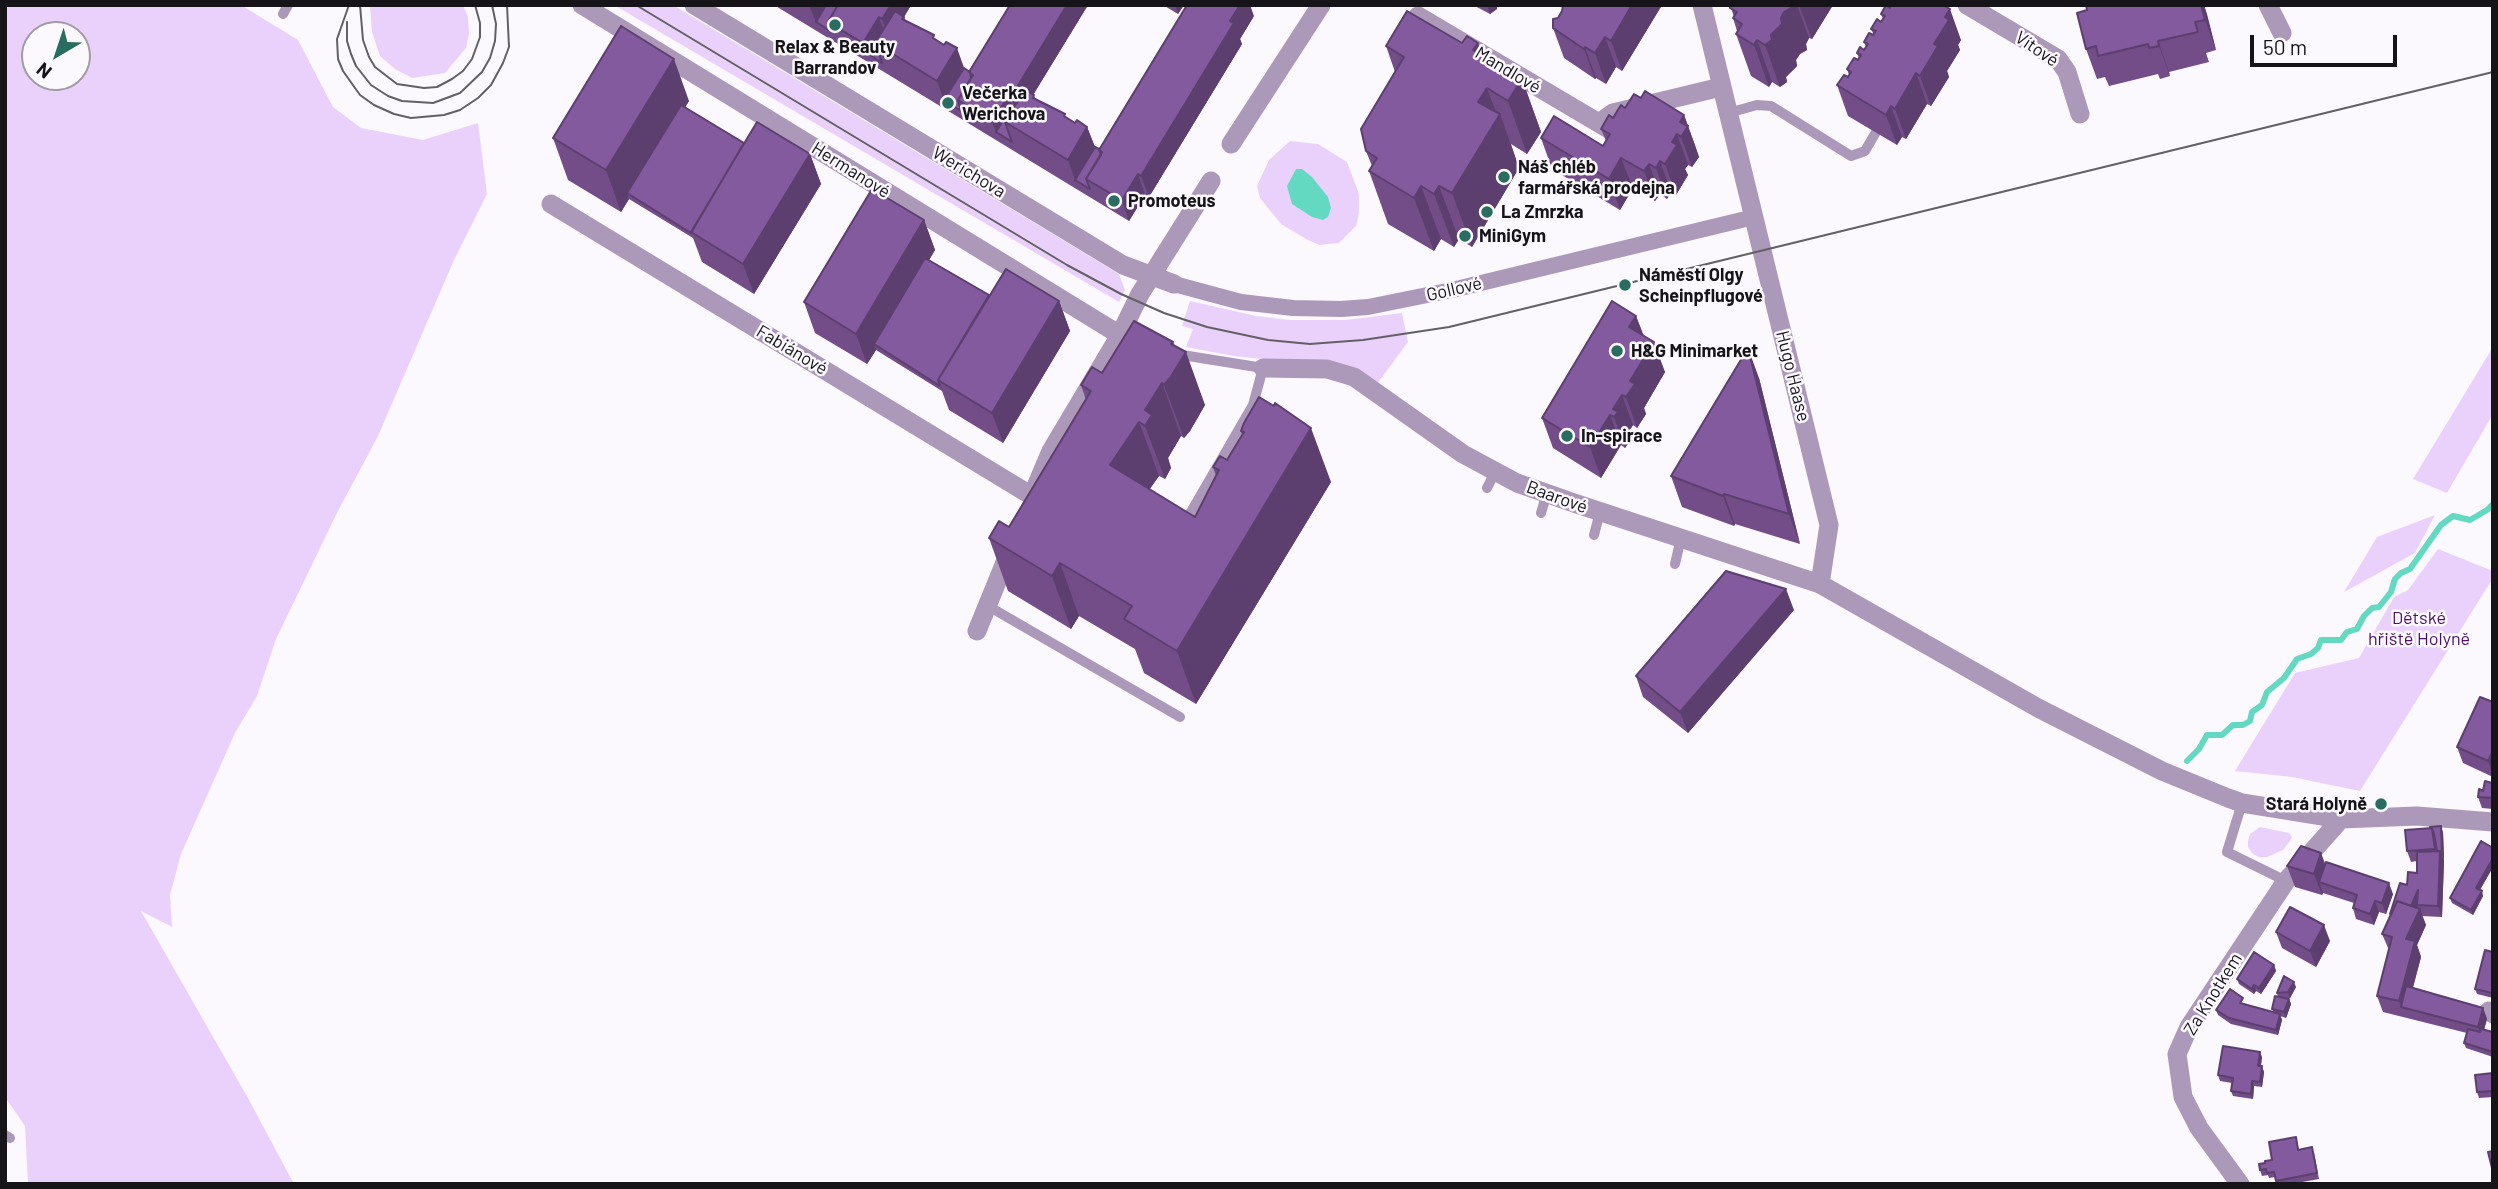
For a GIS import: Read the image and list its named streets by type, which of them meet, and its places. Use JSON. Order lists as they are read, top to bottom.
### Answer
{
  "streets": {
    "street": [
      "Vítové",
      "Mandlové",
      "Hermanové",
      "Werichova",
      "Gollové",
      "Fabiánové",
      "Hugo Haase",
      "Baarové",
      "Za Knotkem"
    ]
  },
  "crossings": [
    ["Hermanové", "Fabiánové"],
    ["Werichova", "Gollové"],
    ["Gollové", "Hugo Haase"],
    ["Hugo Haase", "Baarové"],
    ["Baarové", "Za Knotkem"]
  ],
  "parks": ["Dětské hřiště Holyně"],
  "places": [
    "Relax & Beauty Barrandov",
    "Večerka Werichova",
    "Náš chléb farmářská prodejna",
    "Promoteus",
    "La Zmrzka",
    "MiniGym",
    "Náměstí Olgy Scheinpflugové",
    "H&G Minimarket",
    "In-spirace",
    "Stará Holyně"
  ],
  "scale_bar": "50 m",
  "north": "bottom left"
}
